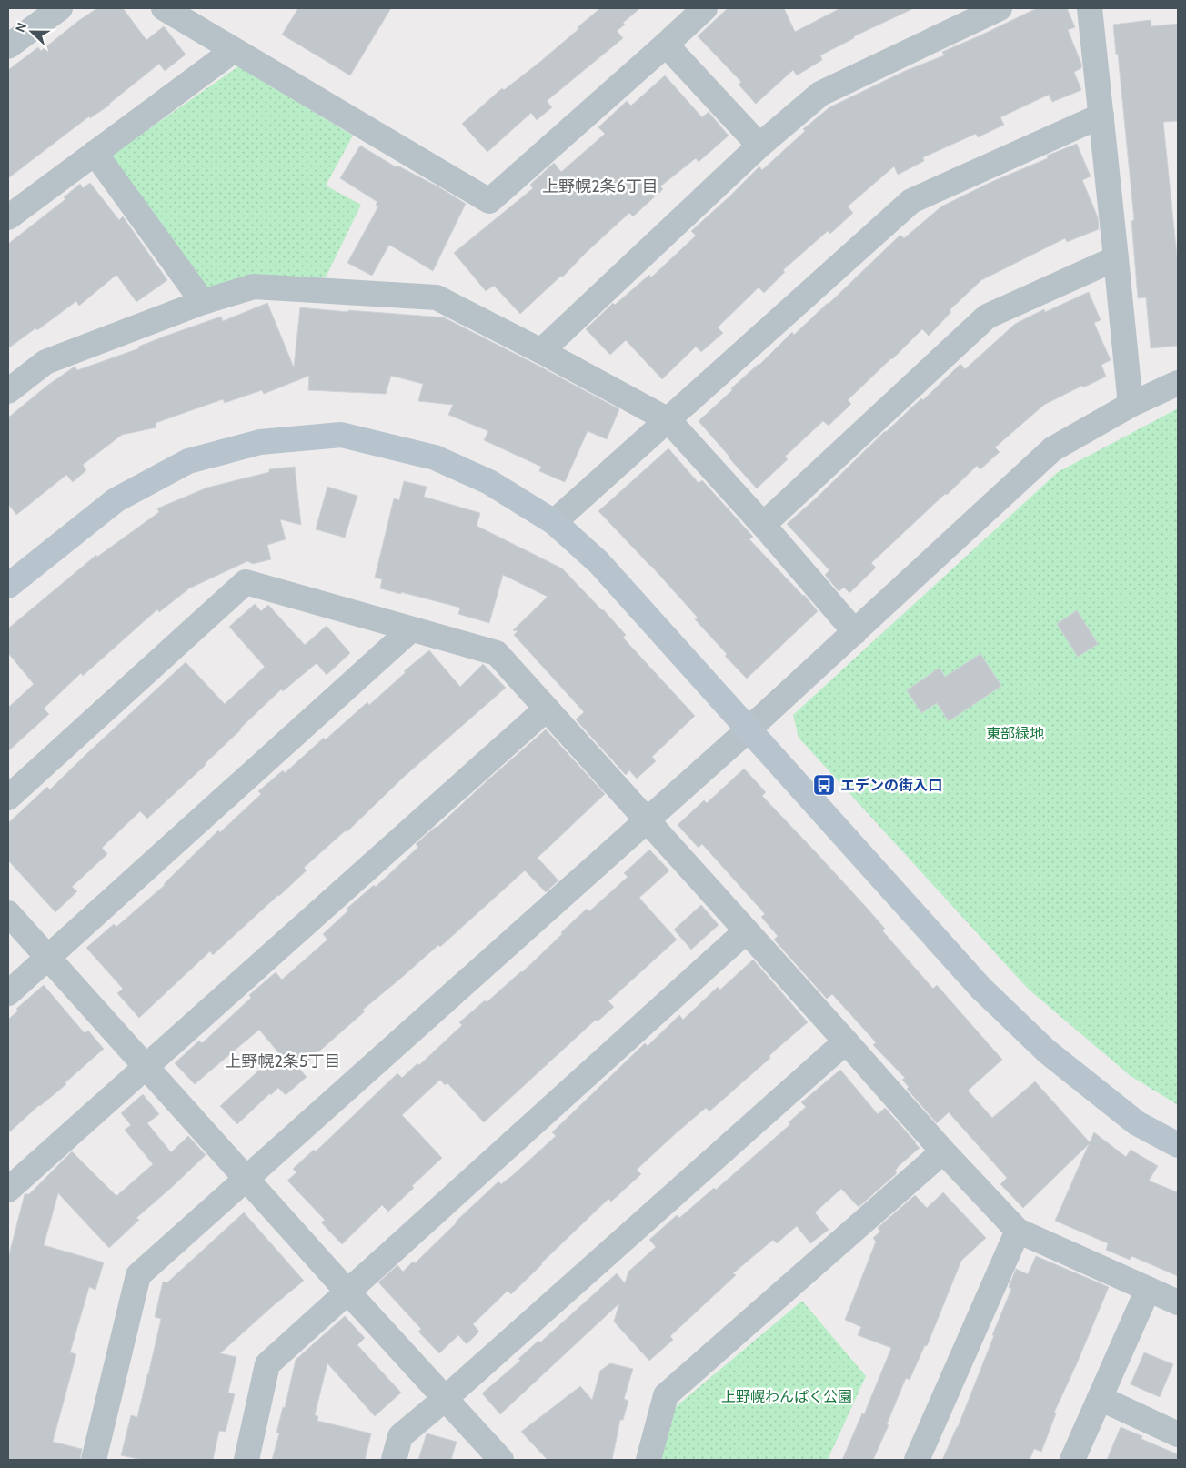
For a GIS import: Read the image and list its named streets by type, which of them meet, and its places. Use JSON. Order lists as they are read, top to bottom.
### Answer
{
  "districts": ["上野幌2条6丁目", "上野幌2条5丁目"],
  "parks": ["東部緑地", "上野幌わんぱく公園"],
  "places": {
    "bus stop": ["エデンの街入口"]
  },
  "north": "left"
}
